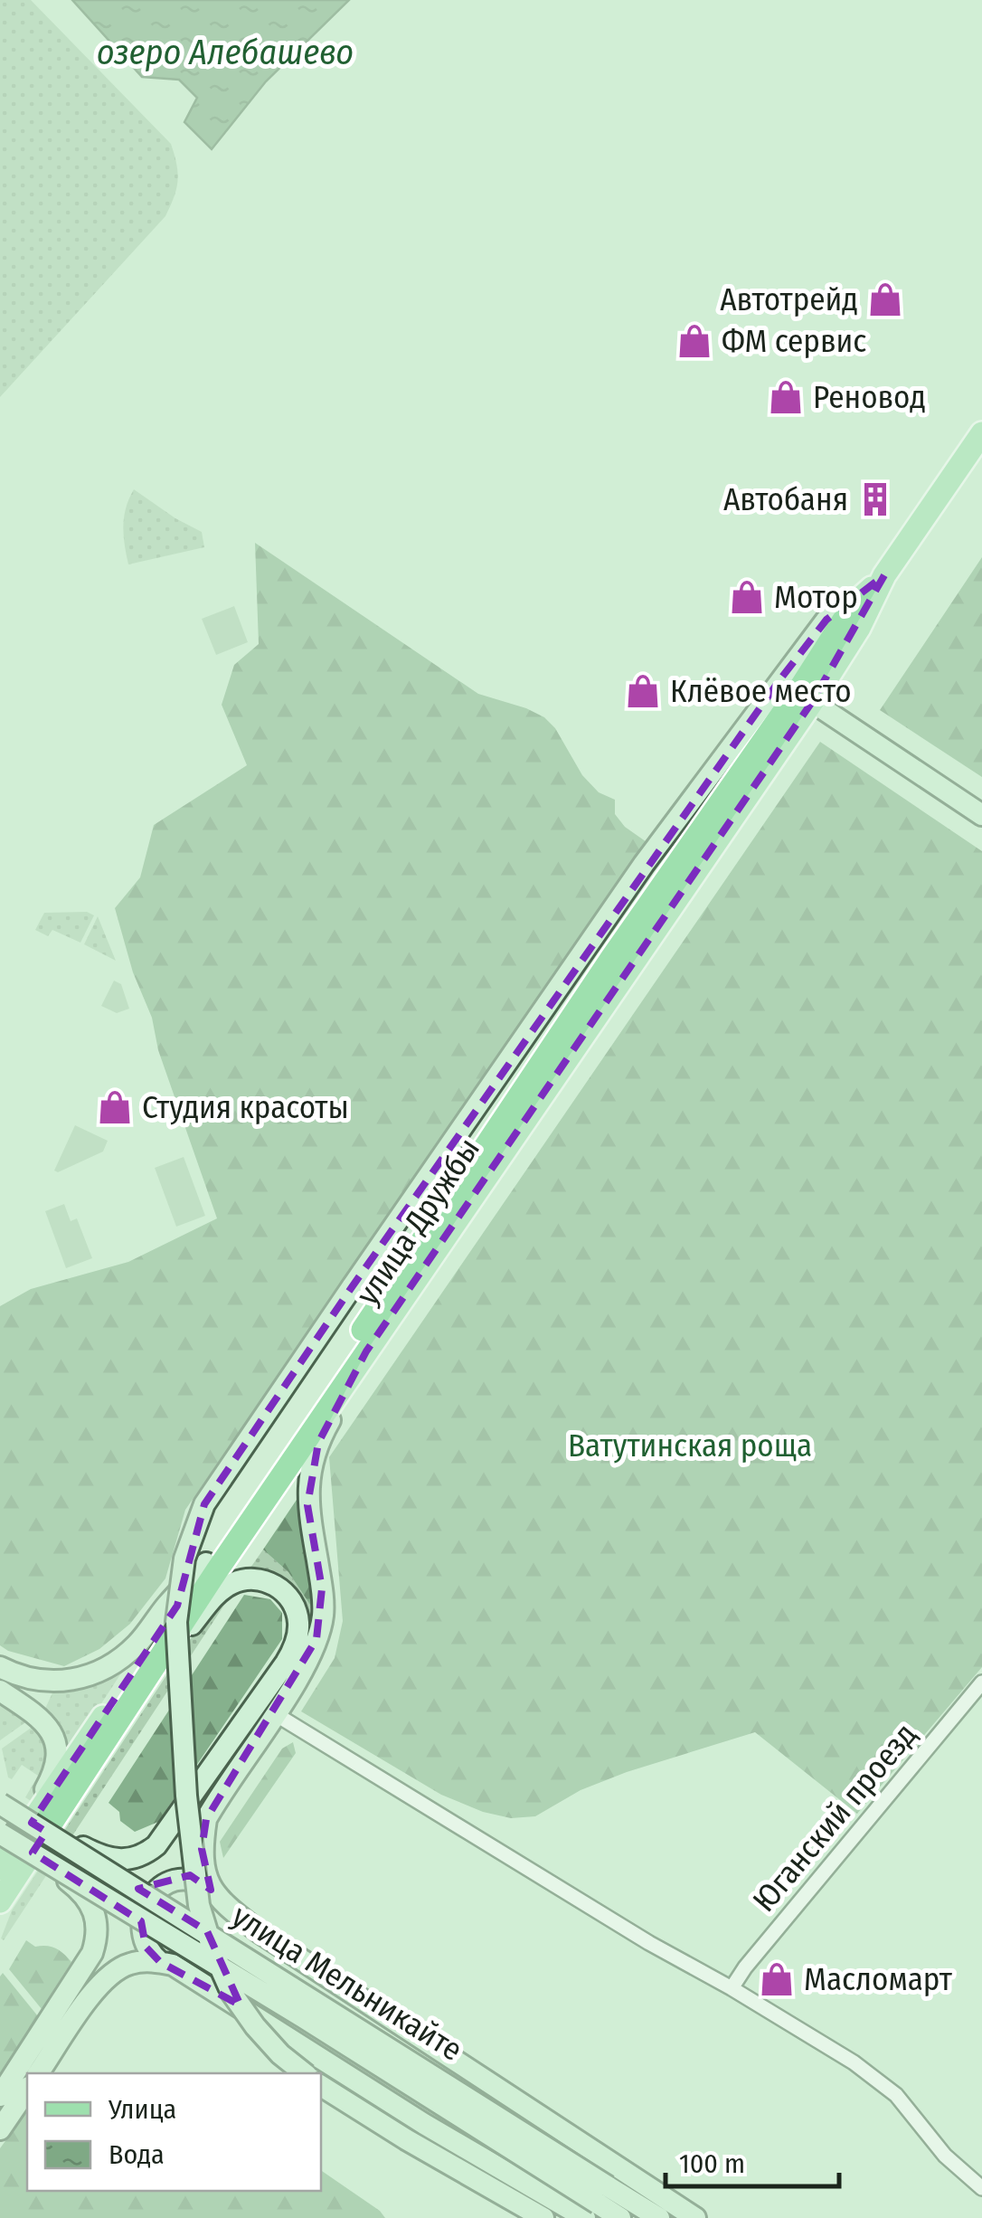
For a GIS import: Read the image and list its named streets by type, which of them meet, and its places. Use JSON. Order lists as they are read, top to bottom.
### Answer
{
  "streets": {
    "main road": ["улица Дружбы", "улица Мельникайте"],
    "street": ["Юганский проезд"]
  },
  "water": ["озеро Алебашево"],
  "parks": ["Ватутинская роща"],
  "places": {
    "shop": [
      "Автотрейд",
      "ФМ сервис",
      "Реновод",
      "Мотор",
      "Клёвое место",
      "Студия красоты",
      "Масломарт"
    ],
    "building": ["Автобаня"]
  },
  "legend": ["Улица", "Вода"],
  "scale_bar": "100 m"
}
